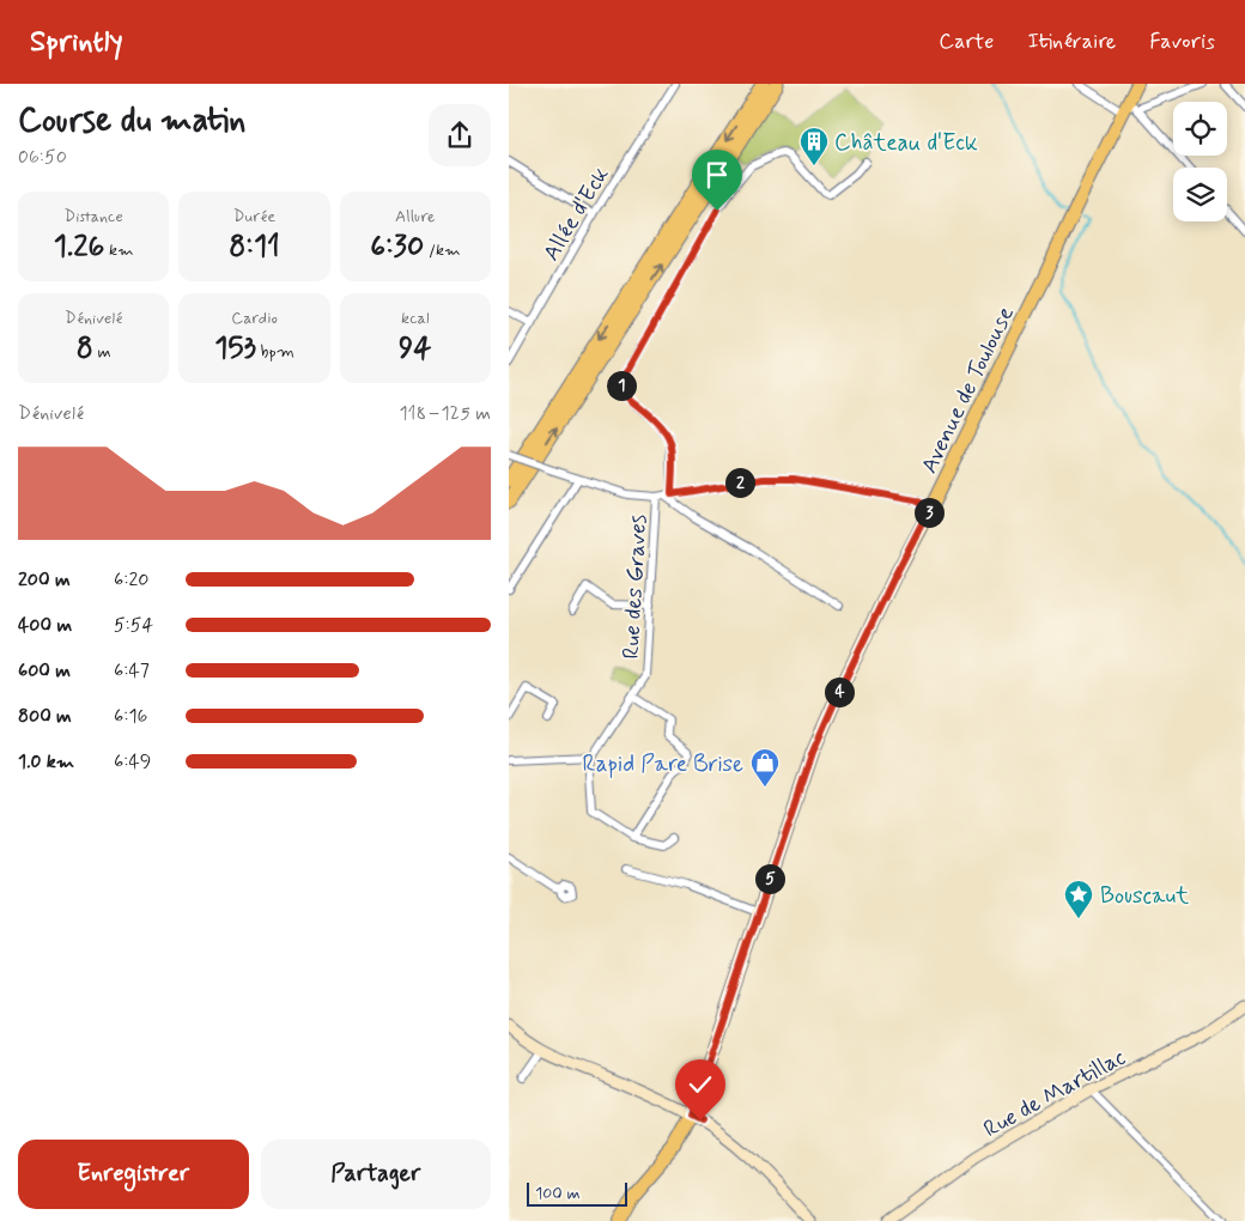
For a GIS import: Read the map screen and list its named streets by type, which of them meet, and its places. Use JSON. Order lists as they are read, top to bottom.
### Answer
{
  "streets": {
    "main road": ["Avenue de Toulouse"],
    "street": ["Allée d'Eck", "Rue des Graves", "Rue de Martillac"]
  },
  "places": {
    "building": ["Château d'Eck"],
    "shop": ["Rapid Pare Brise"],
    "place": ["Bouscaut"]
  },
  "scale_bar": "100 m",
  "page": {
    "header": "Sprintly",
    "nav": ["Carte", "Itinéraire", "Favoris"],
    "heading": ["Course du matin", "06:50"],
    "stats": [
      ["Distance", "1.26 km"],
      ["Durée", "8:11"],
      ["Allure", "6:30 /km"],
      ["Dénivelé", "8 m"],
      ["Cardio", "153 bpm"],
      ["kcal", "94"]
    ],
    "pins": [
      "1",
      "2",
      "3",
      "4",
      "5"
    ],
    "chart": ["Dénivelé", "118–125 m"],
    "list": [
      {
        "name": "200 m",
        "note": "6:20"
      },
      {
        "name": "400 m",
        "note": "5:54"
      },
      {
        "name": "600 m",
        "note": "6:47"
      },
      {
        "name": "800 m",
        "note": "6:16"
      },
      {
        "name": "1.0 km",
        "note": "6:49"
      }
    ],
    "buttons": ["Enregistrer", "Partager"],
    "scale": "100 m"
  }
}
